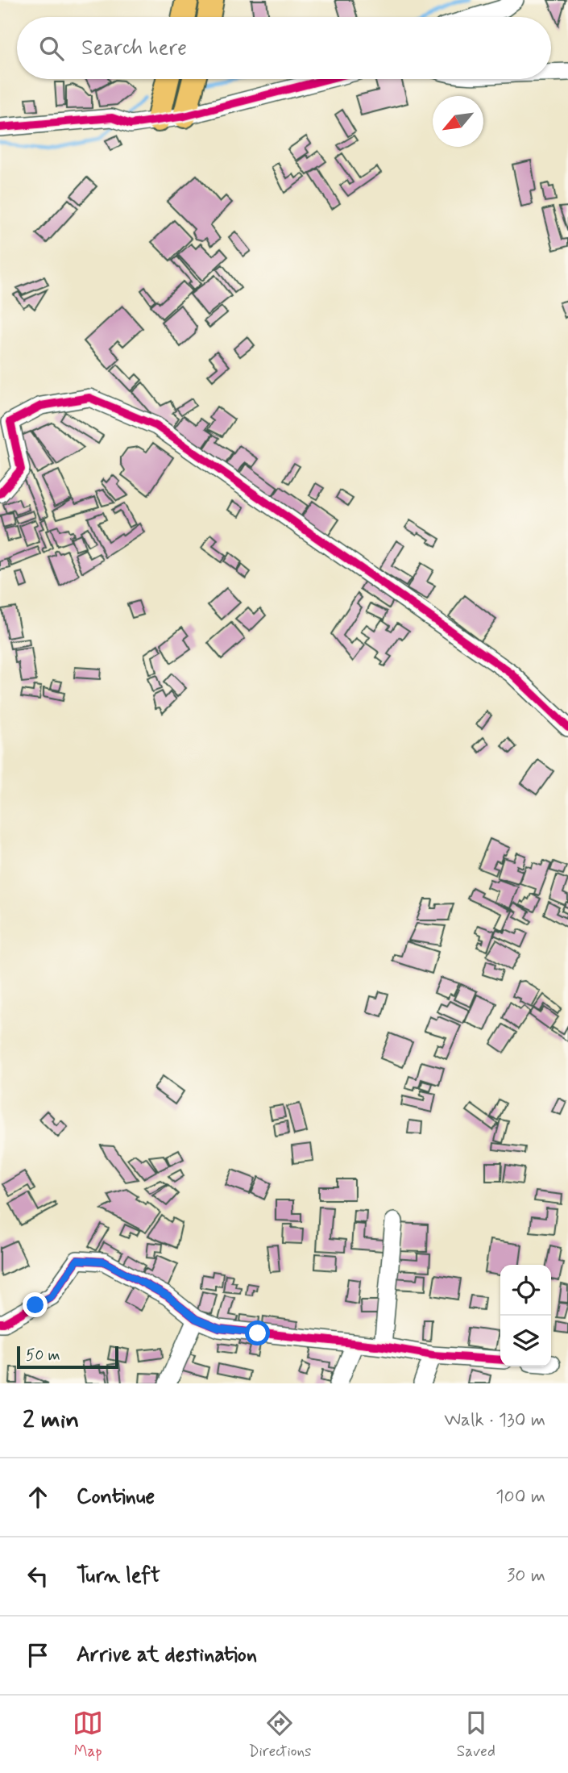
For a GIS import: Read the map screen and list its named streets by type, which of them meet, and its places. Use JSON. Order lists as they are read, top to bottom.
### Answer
{
  "scale_bar": "50 m",
  "north": "bottom left",
  "page": {
    "search": "Search here",
    "scale": "50 m",
    "heading": ["2 min", "Walk · 130 m"],
    "list": [
      ["Continue", "100 m"],
      ["Turn left", "30 m"],
      "Arrive at destination"
    ],
    "nav": ["Map", "Directions", "Saved"]
  }
}
